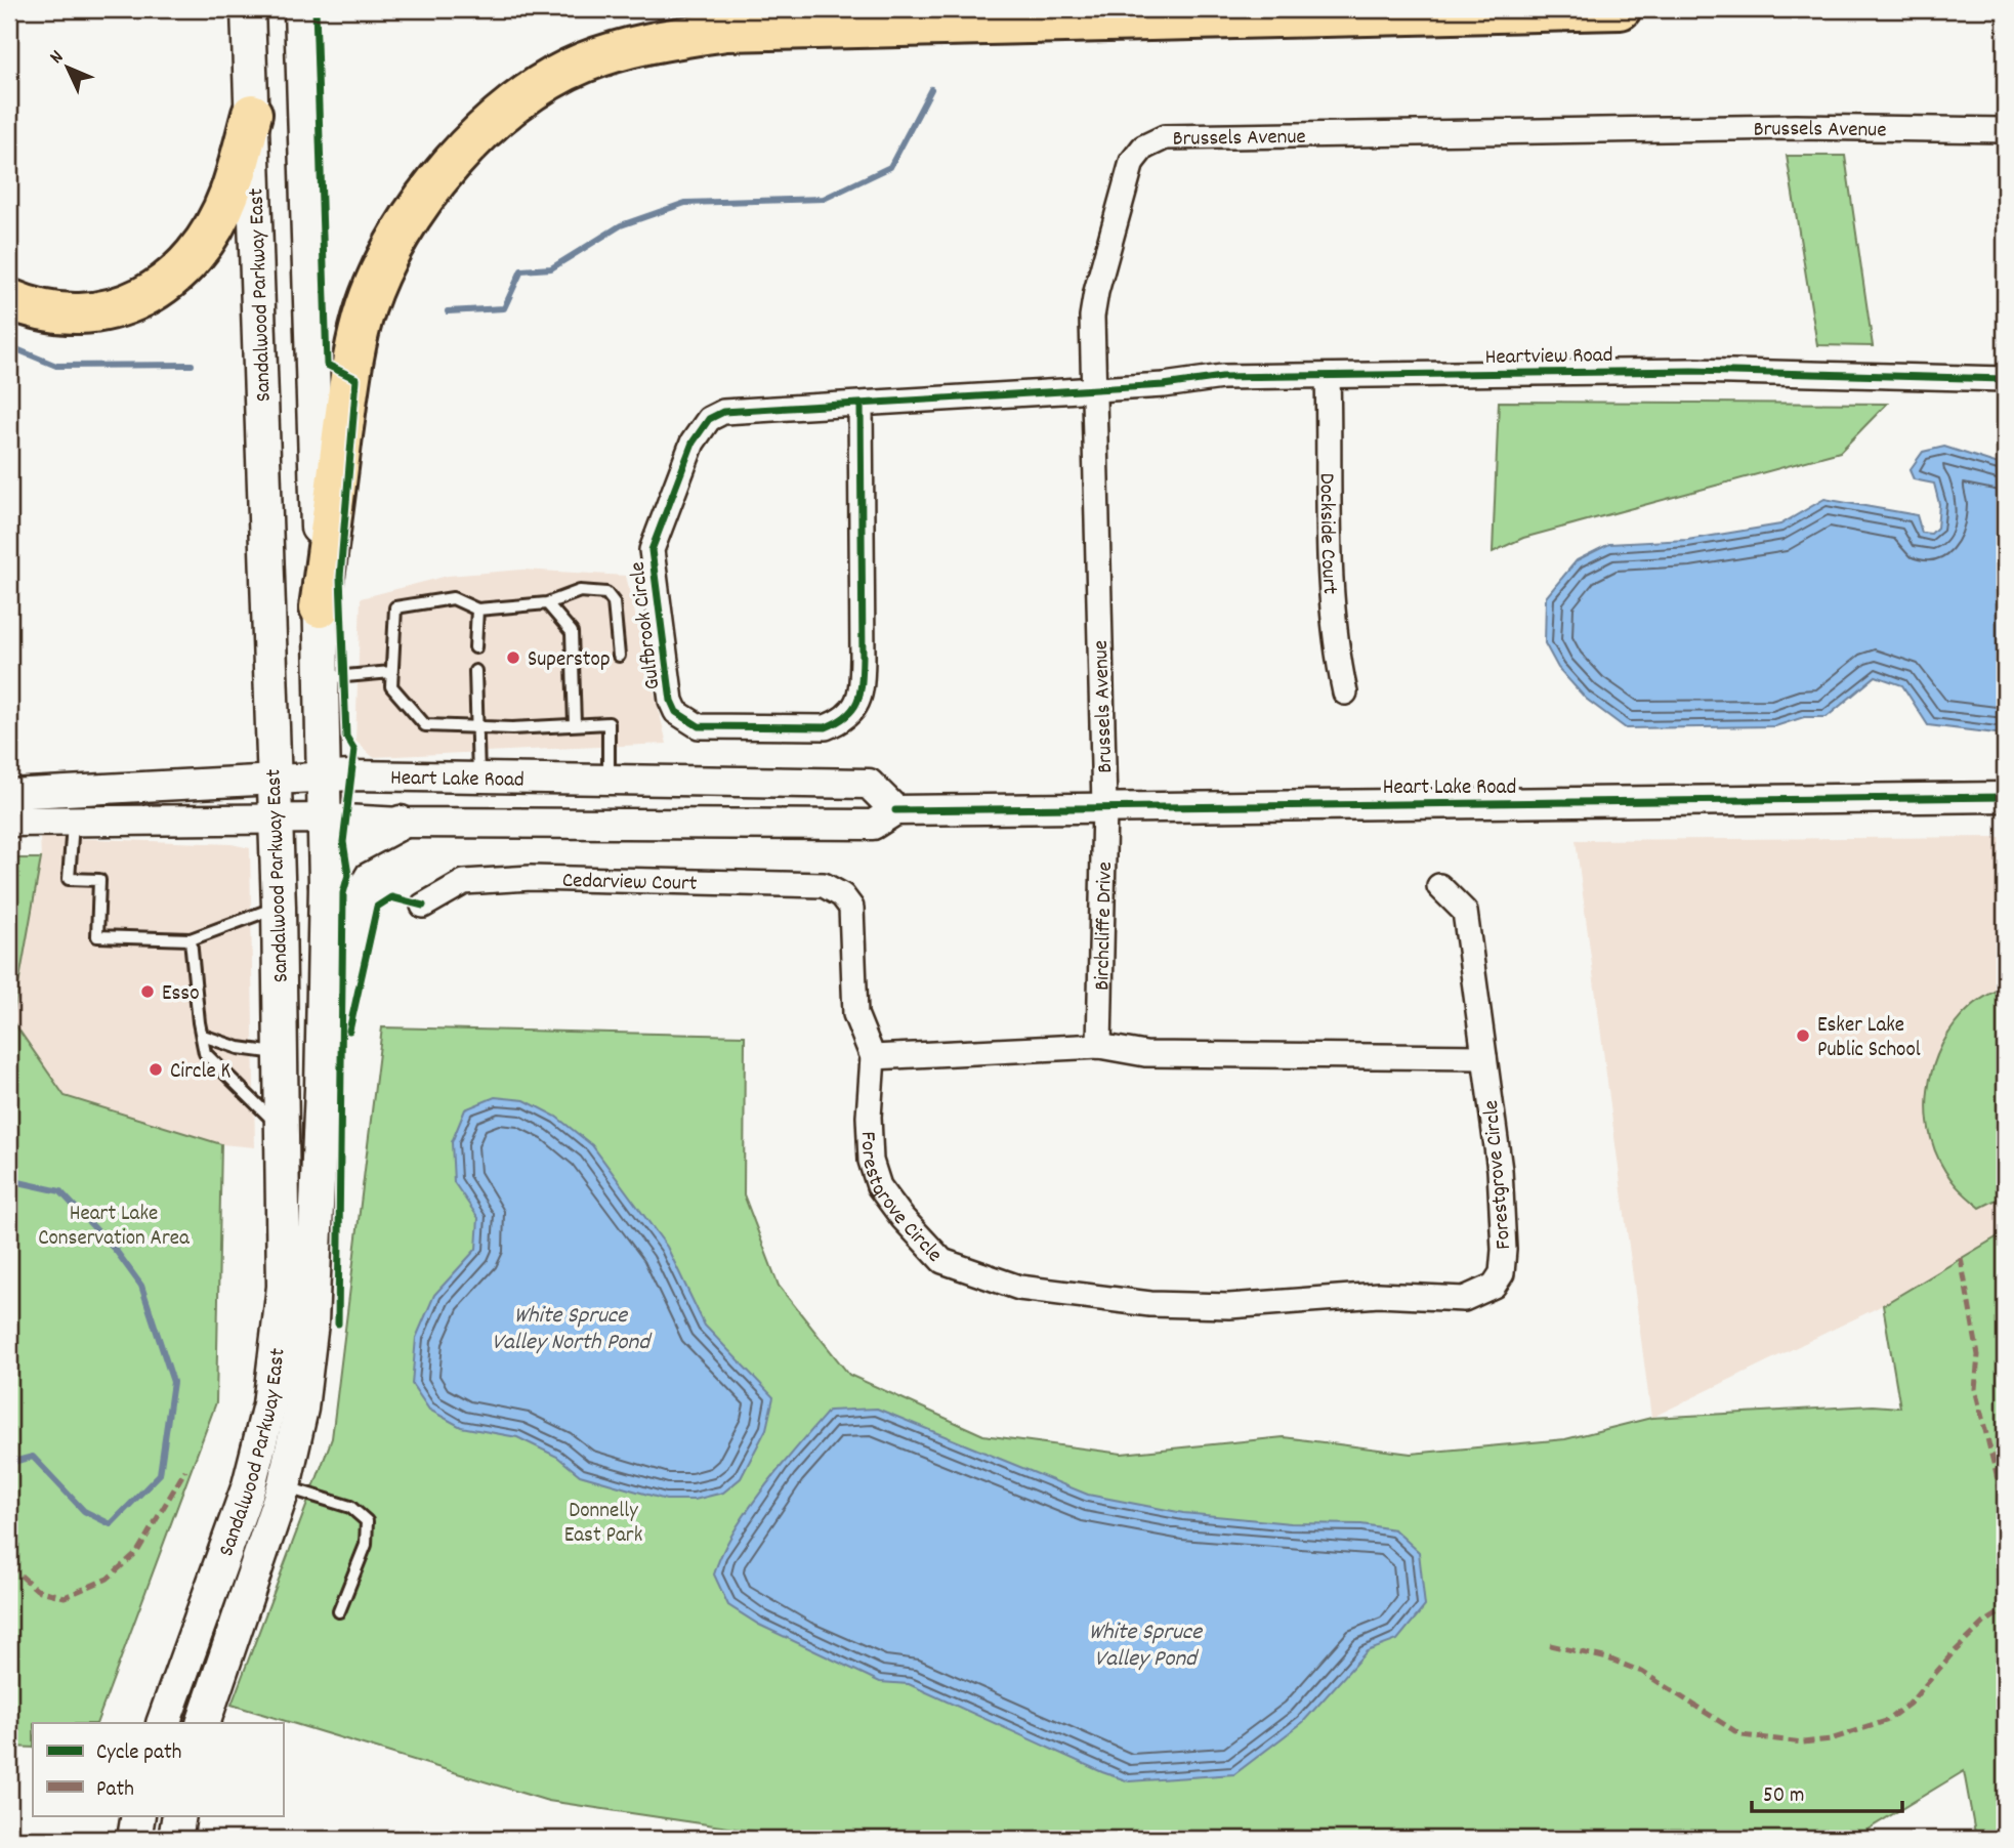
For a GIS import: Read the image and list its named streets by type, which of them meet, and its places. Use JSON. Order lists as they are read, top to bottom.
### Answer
{
  "streets": {
    "main road": ["Sandalwood Parkway East"],
    "street": [
      "Brussels Avenue",
      "Heartview Road",
      "Dockside Court",
      "Gulfbrook Circle",
      "Heart Lake Road",
      "Cedarview Court",
      "Birchcliffe Drive",
      "Forestgrove Circle"
    ]
  },
  "crossings": [
    ["Brussels Avenue", "Heartview Road"],
    ["Brussels Avenue", "Gulfbrook Circle"],
    ["Brussels Avenue", "Heart Lake Road"],
    ["Brussels Avenue", "Birchcliffe Drive"],
    ["Sandalwood Parkway East", "Heart Lake Road"],
    ["Heartview Road", "Dockside Court"],
    ["Heartview Road", "Gulfbrook Circle"],
    ["Heart Lake Road", "Birchcliffe Drive"],
    ["Cedarview Court", "Forestgrove Circle"]
  ],
  "water": ["White Spruce Valley North Pond", "White Spruce Valley Pond"],
  "parks": ["Heart Lake Conservation Area", "Donnelly East Park"],
  "places": [
    "Superstop",
    "Esso",
    "Esker Lake Public School",
    "Circle K"
  ],
  "legend": ["Cycle path", "Path"],
  "scale_bar": "50 m",
  "north": "top left"
}
